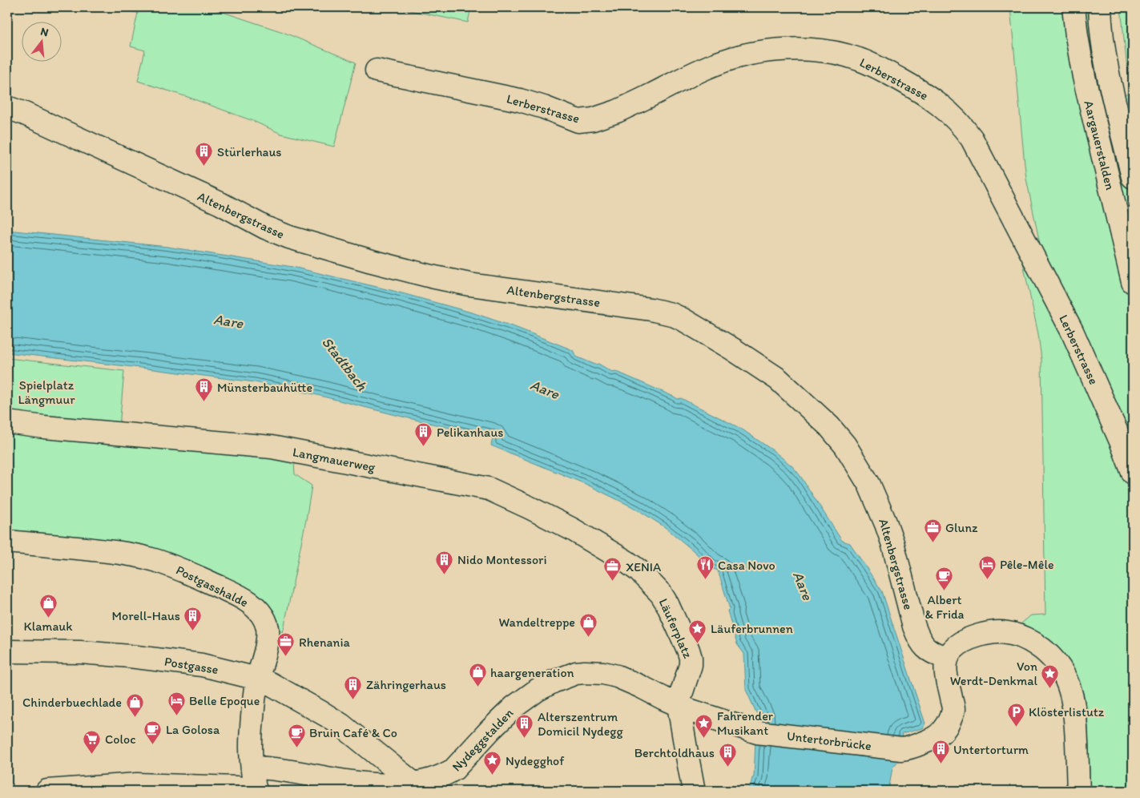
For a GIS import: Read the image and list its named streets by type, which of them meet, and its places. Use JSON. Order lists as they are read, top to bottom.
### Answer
{
  "streets": {
    "street": [
      "Lerberstrasse",
      "Aargauerstalden",
      "Altenbergstrasse",
      "Langmauerweg",
      "Postgasshalde",
      "Läuferplatz",
      "Postgasse",
      "Nydeggstalden",
      "Untertorbrücke"
    ]
  },
  "crossings": [
    ["Altenbergstrasse", "Untertorbrücke"],
    ["Langmauerweg", "Läuferplatz"],
    ["Postgasshalde", "Postgasse"],
    ["Postgasshalde", "Nydeggstalden"],
    ["Läuferplatz", "Nydeggstalden"],
    ["Läuferplatz", "Untertorbrücke"],
    ["Postgasse", "Nydeggstalden"],
    ["Nydeggstalden", "Untertorbrücke"]
  ],
  "water": ["Aare", "Stadtbach"],
  "parks": ["Spielplatz Längmuur"],
  "places": {
    "building": [
      "Stürlerhaus",
      "Münsterbauhütte",
      "Pelikanhaus",
      "Nido Montessori",
      "Morell-Haus",
      "Zähringerhaus",
      "Alterszentrum Domicil Nydegg",
      "Untertorturm",
      "Berchtoldhaus"
    ],
    "office": ["Glunz", "XENIA", "Rhenania"],
    "hotel": ["Pêle-Mêle", "Belle Epoque"],
    "restaurant": ["Casa Novo"],
    "cafe": ["Albert & Frida", "La Golosa", "Bruin Café & Co"],
    "shop": [
      "Klamauk",
      "Wandeltreppe",
      "haargeneration",
      "Chinderbuechlade"
    ],
    "place": [
      "Läuferbrunnen",
      "Von Werdt-Denkmal",
      "Fahrender Musikant",
      "Nydegghof"
    ],
    "parking": ["Klösterlistutz"],
    "supermarket": ["Coloc"]
  },
  "north": "top"
}
